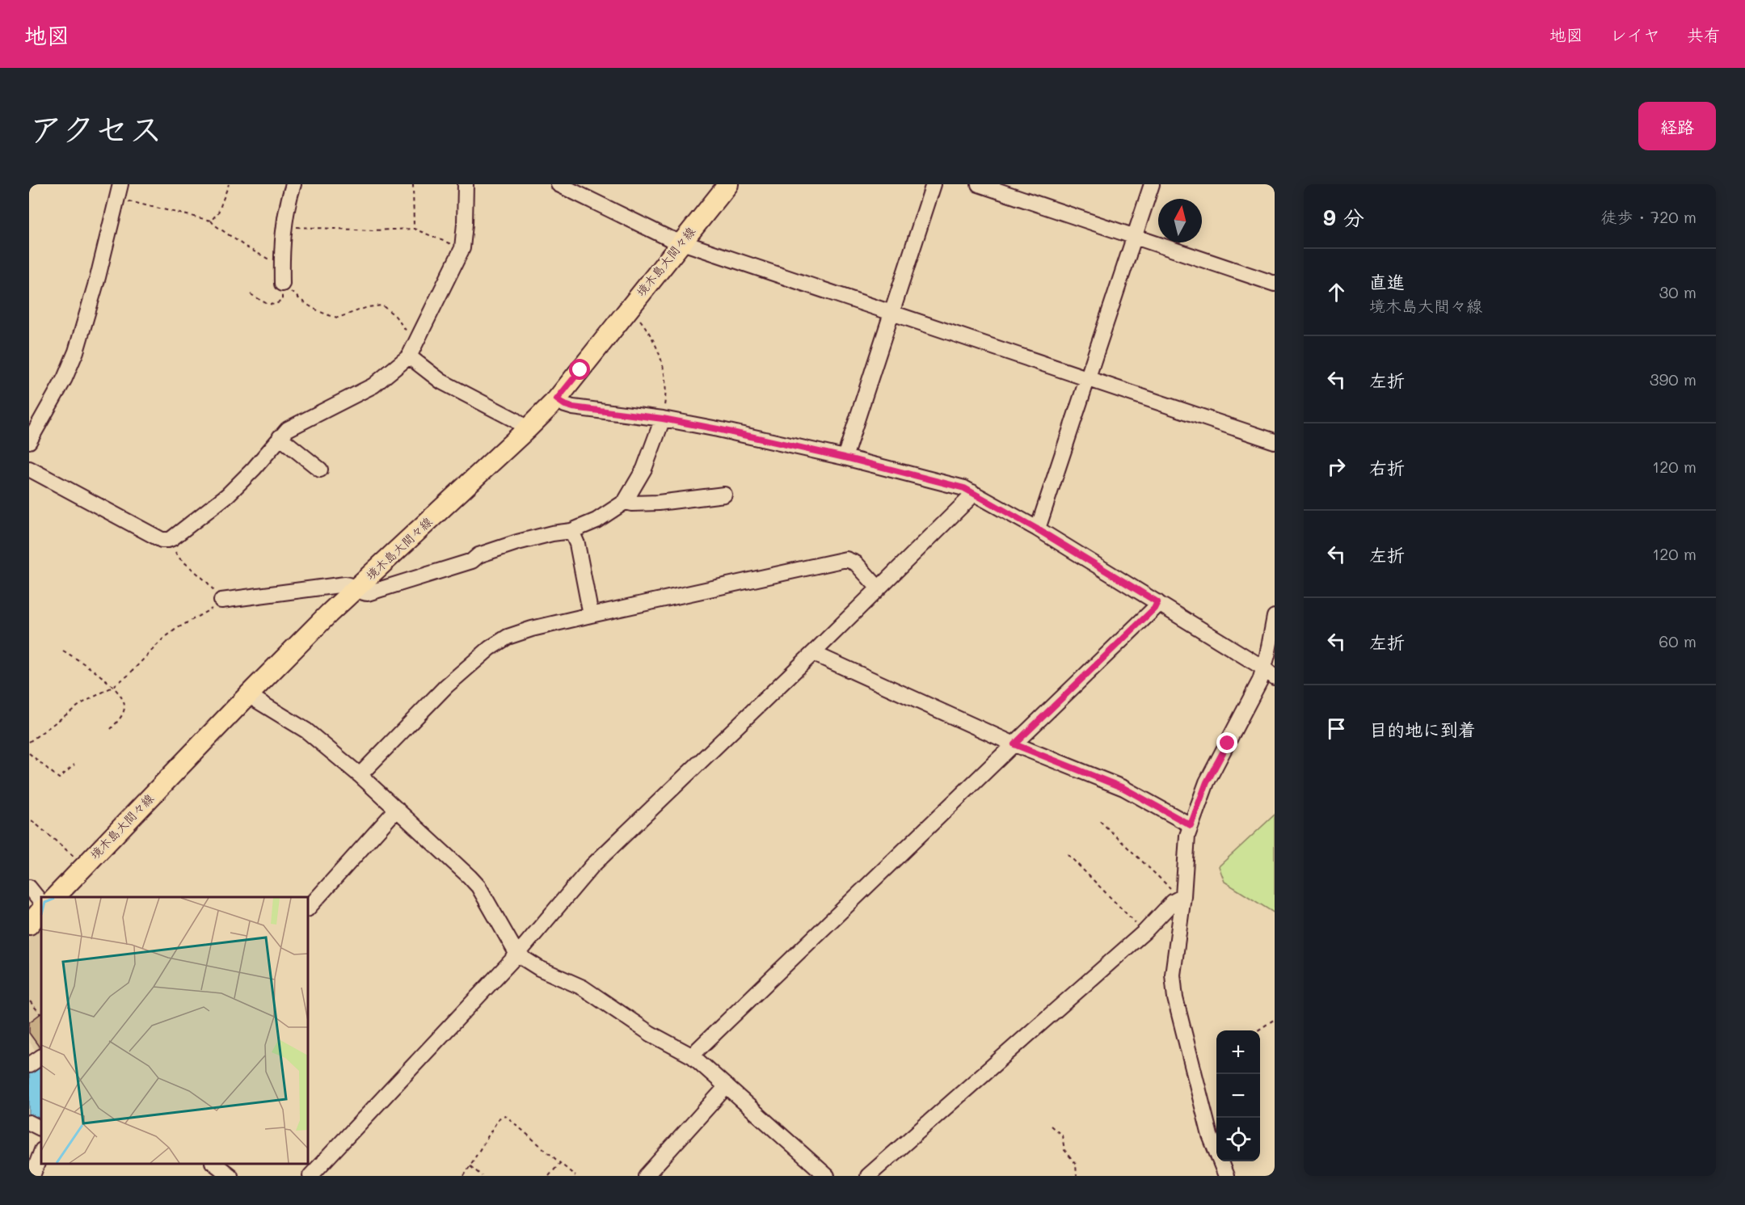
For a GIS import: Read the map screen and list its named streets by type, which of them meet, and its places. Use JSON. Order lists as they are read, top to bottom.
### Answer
{
  "streets": {
    "main road": ["境木島大間々線"]
  },
  "north": "top",
  "page": {
    "header": "地図",
    "nav": ["地図", "レイヤ", "共有"],
    "title": "アクセス",
    "buttons": "経路",
    "heading": ["9 分", "徒歩 · 720 m"],
    "list": [
      ["直進", "境木島大間々線", "30 m"],
      ["左折", "390 m"],
      ["右折", "120 m"],
      ["左折", "120 m"],
      ["左折", "60 m"],
      "目的地に到着"
    ],
    "map_buttons": ["+", "−"]
  }
}
